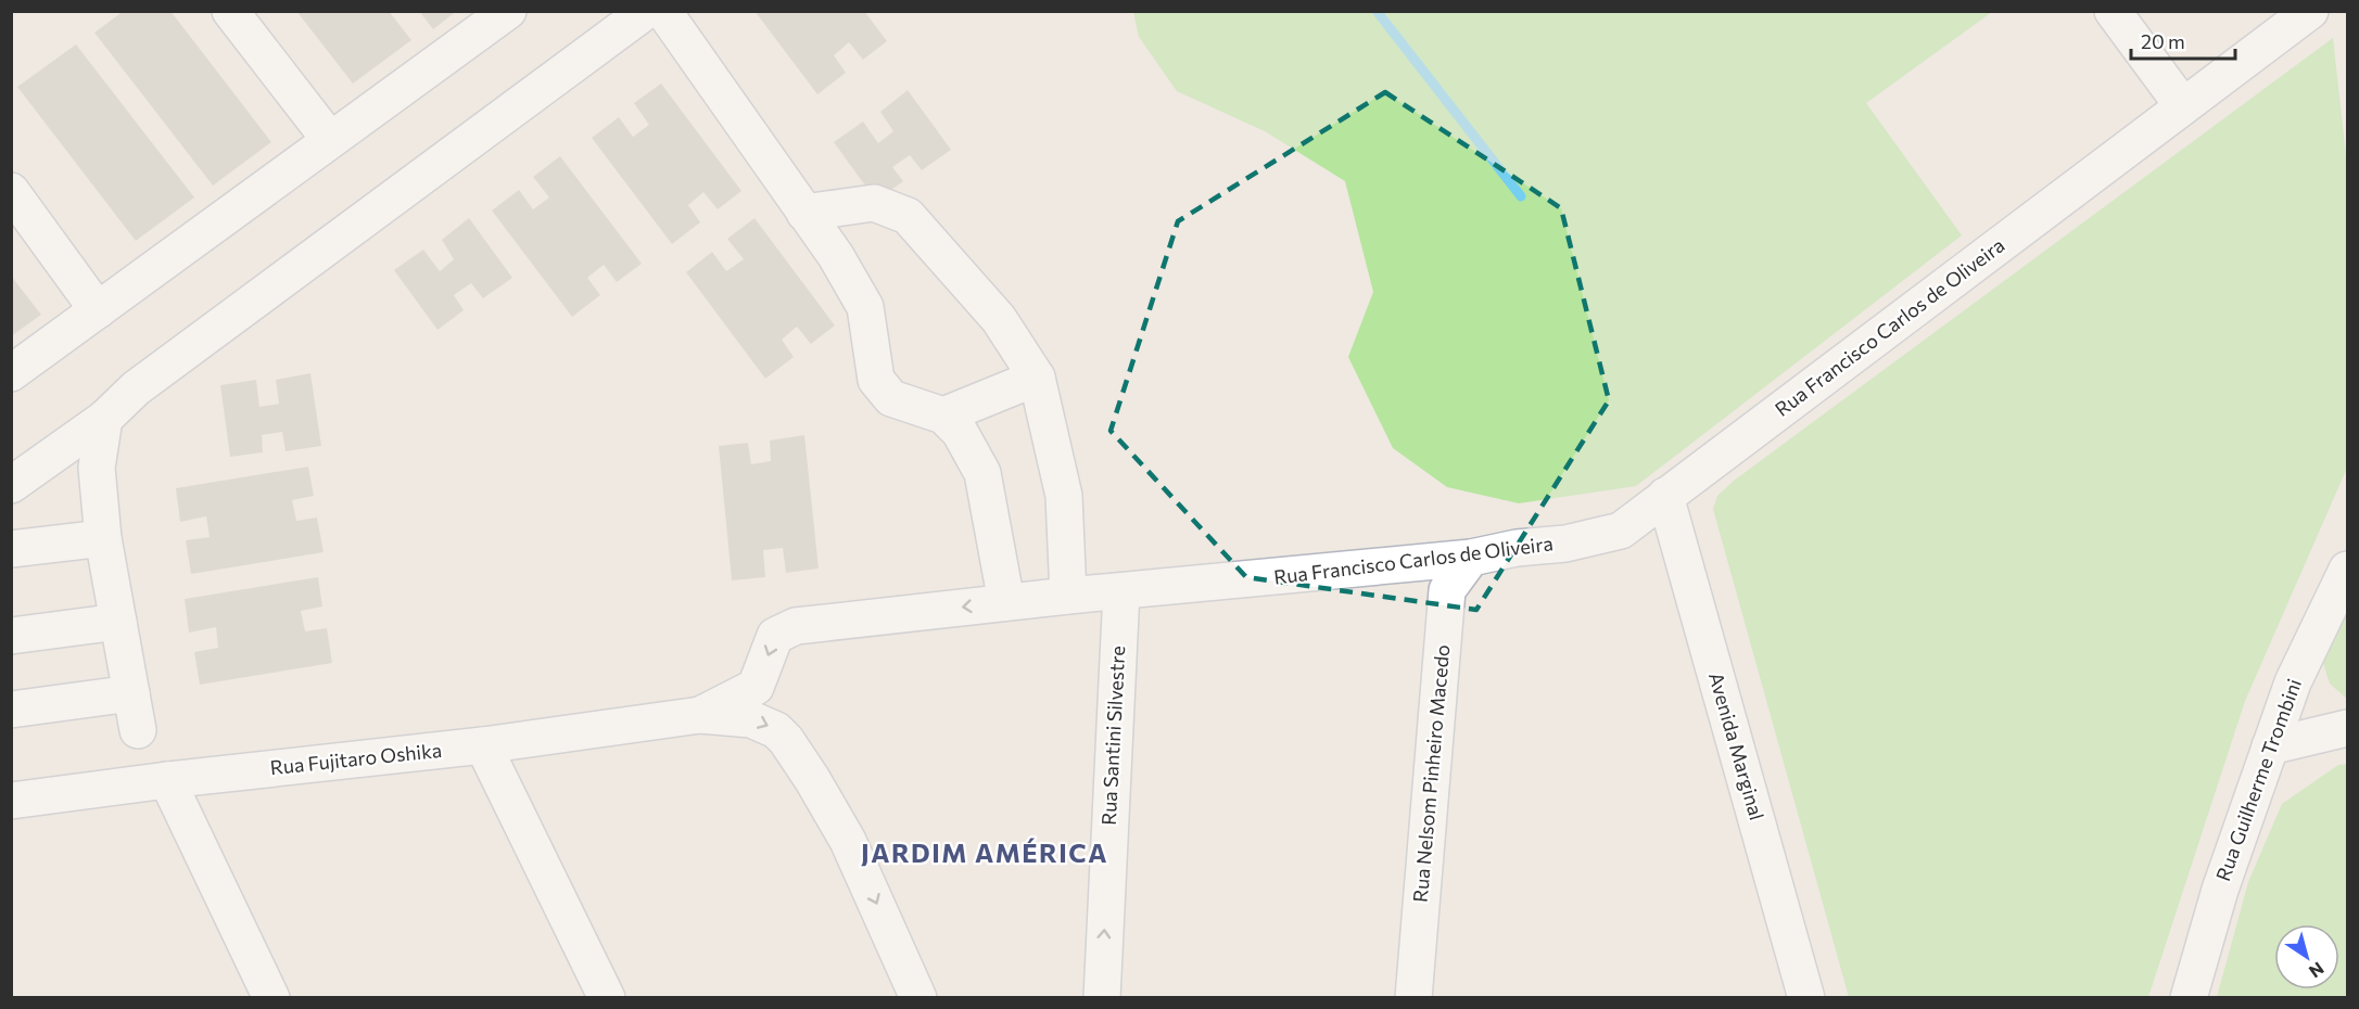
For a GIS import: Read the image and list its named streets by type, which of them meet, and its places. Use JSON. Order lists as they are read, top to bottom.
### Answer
{
  "streets": {
    "street": [
      "Rua Francisco Carlos de Oliveira",
      "Rua Santini Silvestre",
      "Avenida Marginal",
      "Rua Fujitaro Oshika",
      "Rua Nelsom Pinheiro Macedo",
      "Rua Guilherme Trombini"
    ]
  },
  "crossings": [
    ["Rua Francisco Carlos de Oliveira", "Rua Santini Silvestre"],
    ["Rua Francisco Carlos de Oliveira", "Avenida Marginal"],
    ["Rua Francisco Carlos de Oliveira", "Rua Fujitaro Oshika"],
    ["Rua Francisco Carlos de Oliveira", "Rua Nelsom Pinheiro Macedo"]
  ],
  "one_way": ["Rua Santini Silvestre"],
  "districts": ["JARDIM AMÉRICA"],
  "scale_bar": "20 m",
  "north": "bottom right"
}
